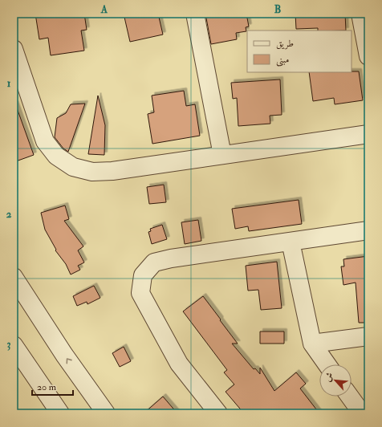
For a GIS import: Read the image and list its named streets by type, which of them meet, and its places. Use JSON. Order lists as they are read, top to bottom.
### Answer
{
  "legend": ["طريق", "مبنى"],
  "scale_bar": "20 m",
  "north": "top left",
  "grid": {
    "columns": ["A", "B"],
    "rows": ["1", "2", "3"]
  }
}
